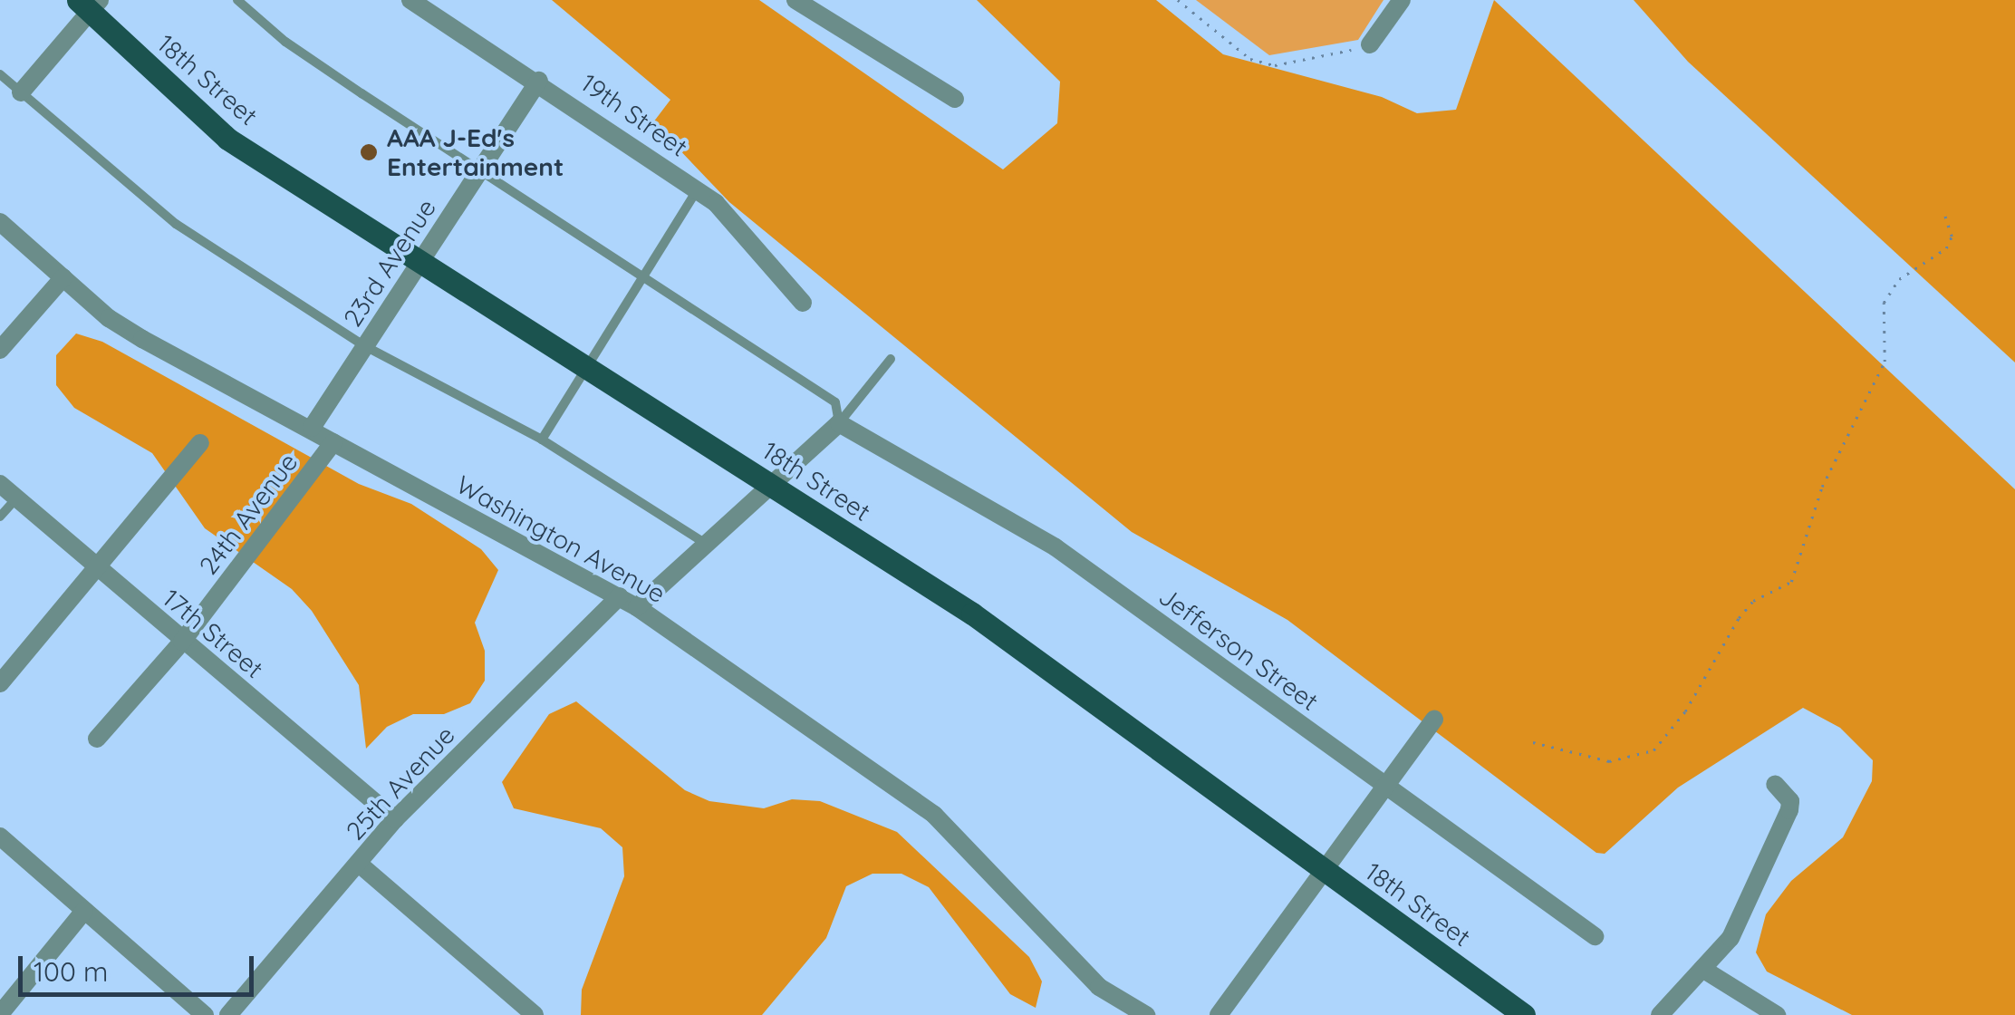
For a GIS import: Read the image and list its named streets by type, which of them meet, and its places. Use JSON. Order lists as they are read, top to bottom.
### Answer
{
  "streets": {
    "main road": ["18th Street"],
    "street": [
      "19th Street",
      "23rd Avenue",
      "24th Avenue",
      "Washington Avenue",
      "17th Street",
      "Jefferson Street",
      "25th Avenue"
    ]
  },
  "crossings": [
    ["18th Street", "23rd Avenue"],
    ["19th Street", "23rd Avenue"],
    ["23rd Avenue", "Washington Avenue"],
    ["24th Avenue", "Washington Avenue"],
    ["24th Avenue", "17th Street"],
    ["Washington Avenue", "25th Avenue"],
    ["17th Street", "25th Avenue"]
  ],
  "places": ["AAA J-Ed's Entertainment"],
  "scale_bar": "100 m"
}
